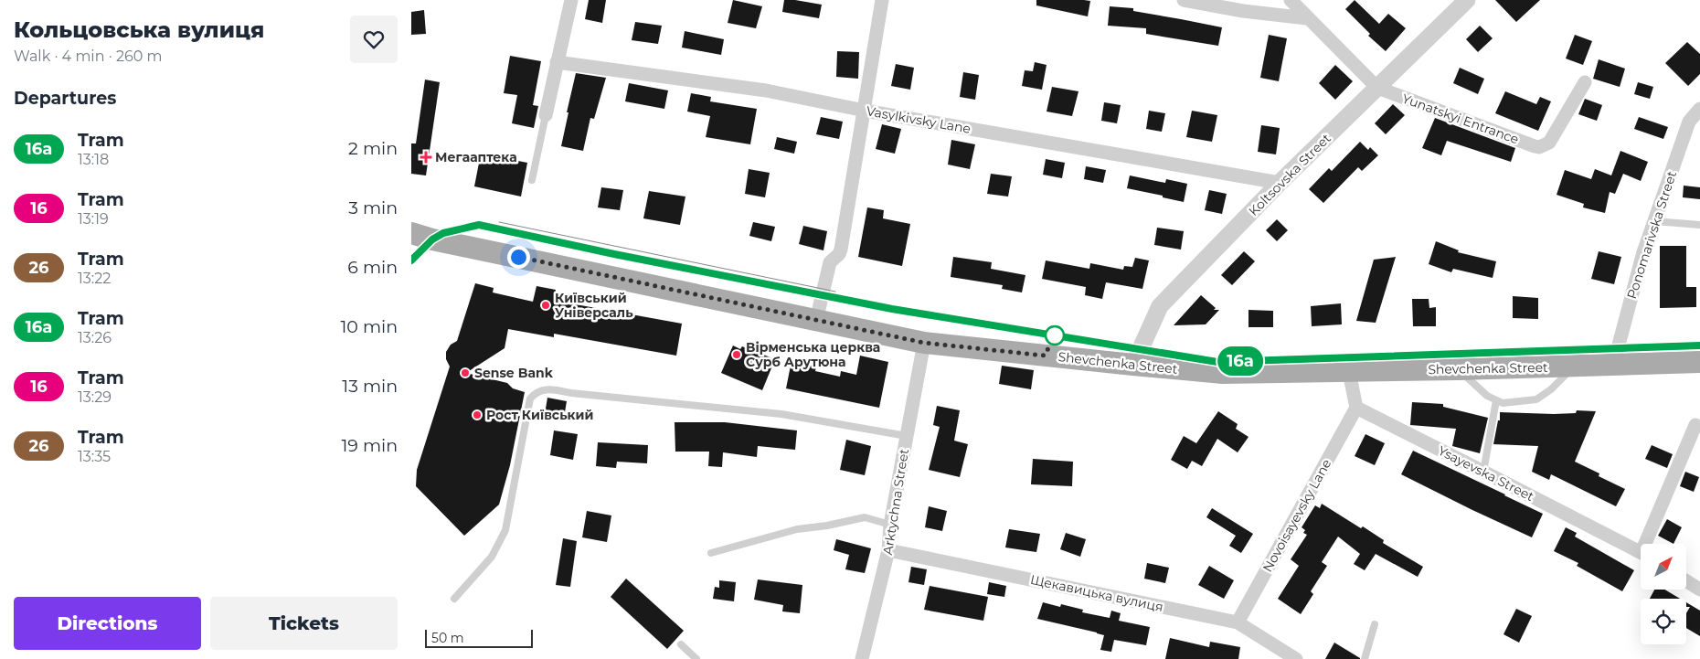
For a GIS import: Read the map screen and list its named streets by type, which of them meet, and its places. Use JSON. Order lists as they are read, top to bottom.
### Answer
{
  "streets": {
    "main road": ["Shevchenka Street"],
    "street": [
      "Yunatskyi Entrance",
      "Vasylkivsky Lane",
      "Koltsovska Street",
      "Ponomarivska Street",
      "Ysayevska Street",
      "Arktychna Street",
      "Novoisayevsky Lane",
      "Щекавицька вулиця"
    ]
  },
  "crossings": [
    ["Yunatskyi Entrance", "Koltsovska Street"],
    ["Vasylkivsky Lane", "Koltsovska Street"],
    ["Koltsovska Street", "Shevchenka Street"],
    ["Ponomarivska Street", "Shevchenka Street"],
    ["Shevchenka Street", "Arktychna Street"],
    ["Ysayevska Street", "Novoisayevsky Lane"],
    ["Arktychna Street", "Щекавицька вулиця"],
    ["Novoisayevsky Lane", "Щекавицька вулиця"]
  ],
  "places": {
    "health": ["Мегааптека"],
    "other": [
      "Київський Універсаль",
      "Вірменська церква Сурб Арутюна",
      "Sense Bank",
      "Рост Київський"
    ]
  },
  "lines": ["tram line 16a"],
  "scale_bar": "50 m",
  "north": "top right",
  "page": {
    "heading": [
      ["Кольцовська вулиця", "Walk · 4 min · 260 m"],
      "Departures"
    ],
    "on_map": "16a",
    "list": [
      {
        "mark": "16a",
        "name": "Tram",
        "note": "13:18",
        "value": "2 min"
      },
      {
        "mark": "16",
        "name": "Tram",
        "note": "13:19",
        "value": "3 min"
      },
      {
        "mark": "26",
        "name": "Tram",
        "note": "13:22",
        "value": "6 min"
      },
      {
        "mark": "16a",
        "name": "Tram",
        "note": "13:26",
        "value": "10 min"
      },
      {
        "mark": "16",
        "name": "Tram",
        "note": "13:29",
        "value": "13 min"
      },
      {
        "mark": "26",
        "name": "Tram",
        "note": "13:35",
        "value": "19 min"
      }
    ],
    "buttons": ["Directions", "Tickets"],
    "scale": "50 m"
  }
}
